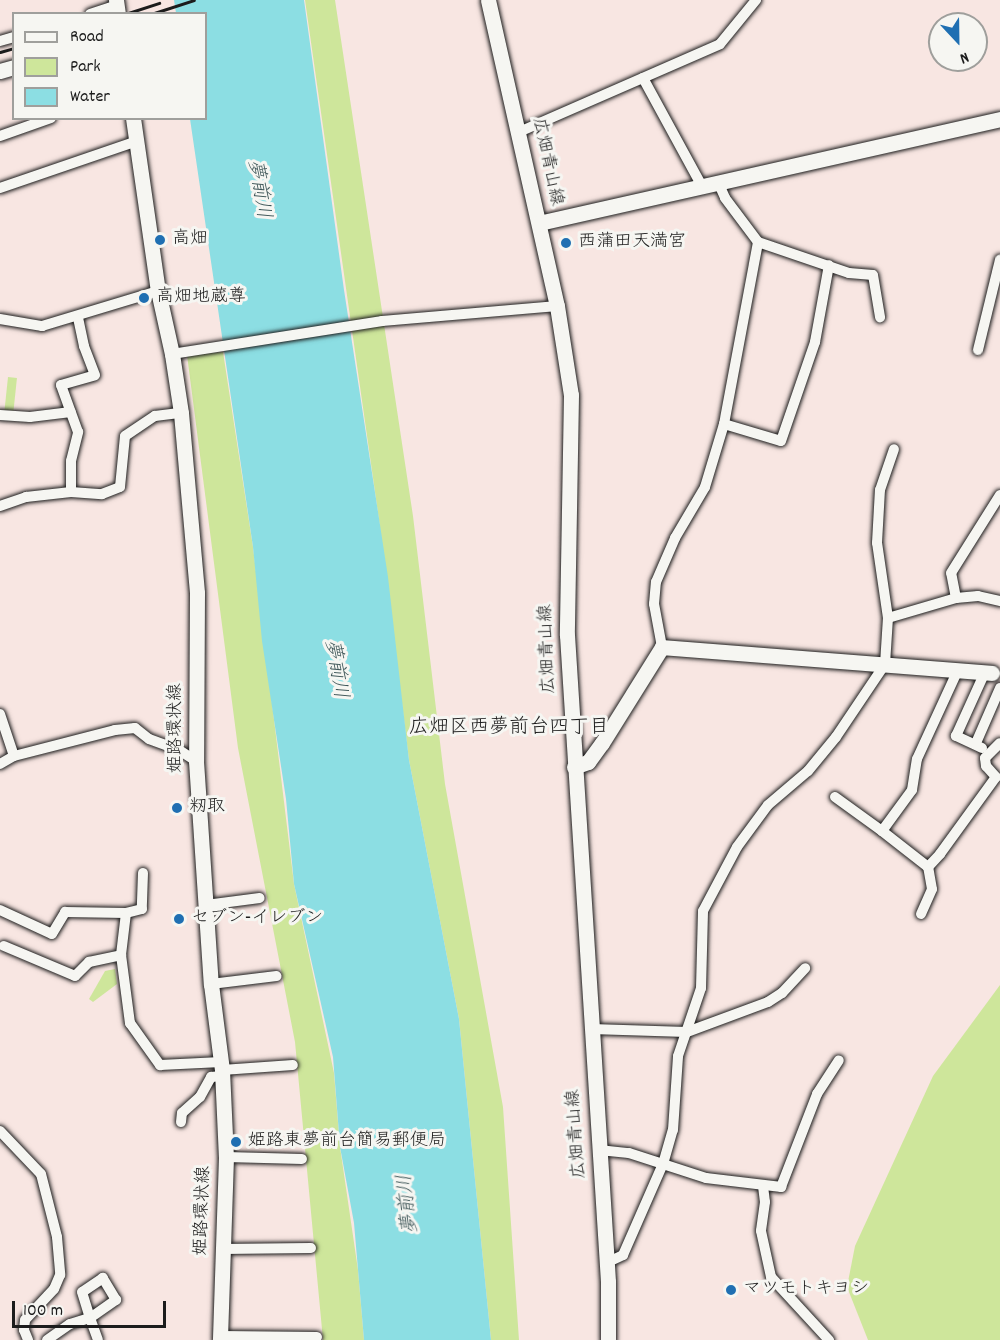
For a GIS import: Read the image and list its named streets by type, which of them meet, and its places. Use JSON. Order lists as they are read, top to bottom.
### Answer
{
  "streets": {
    "main road": ["広畑青山線", "姫路環状線"]
  },
  "districts": ["広畑区西夢前台四丁目"],
  "water": ["夢前川"],
  "places": [
    "高畑",
    "西蒲田天満宮",
    "高畑地蔵尊",
    "籾取",
    "セブン-イレブン",
    "姫路東夢前台簡易郵便局",
    "マツモトキヨシ"
  ],
  "legend": ["Road", "Park", "Water"],
  "scale_bar": "100 m",
  "north": "bottom"
}
